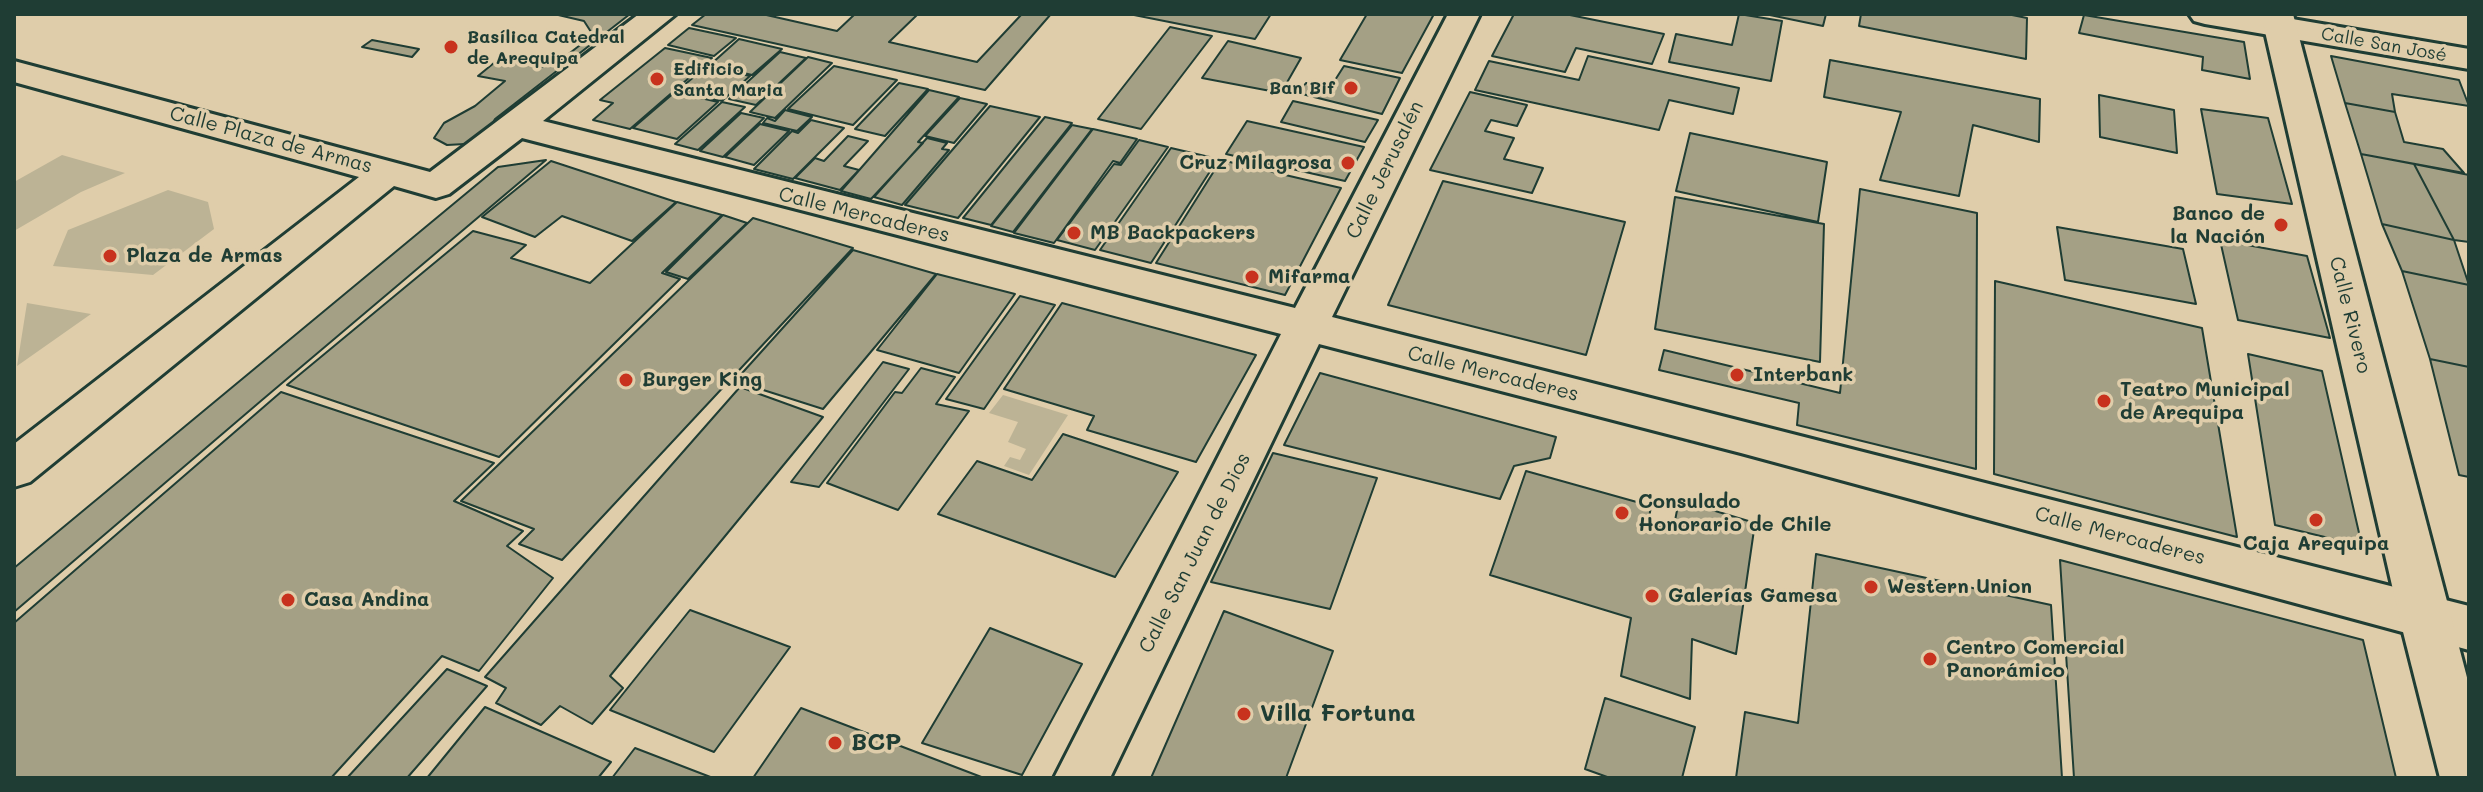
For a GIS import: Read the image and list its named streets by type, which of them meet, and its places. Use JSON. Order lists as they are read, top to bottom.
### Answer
{
  "streets": {
    "street": [
      "Calle San José",
      "Calle Plaza de Armas",
      "Calle Jerusalén",
      "Calle Mercaderes",
      "Calle Rivero",
      "Calle San Juan de Dios"
    ]
  },
  "crossings": [
    ["Calle San José", "Calle Rivero"],
    ["Calle Jerusalén", "Calle Mercaderes"],
    ["Calle Jerusalén", "Calle San Juan de Dios"],
    ["Calle Mercaderes", "Calle Rivero"],
    ["Calle Mercaderes", "Calle San Juan de Dios"]
  ],
  "places": [
    "Basílica Catedral de Arequipa",
    "Edificio Santa Maria",
    "Ban Bif",
    "Cruz Milagrosa",
    "Banco de la Nación",
    "MB Backpackers",
    "Plaza de Armas",
    "Mifarma",
    "Interbank",
    "Burger King",
    "Teatro Municipal de Arequipa",
    "Consulado Honorario de Chile",
    "Caja Arequipa",
    "Western Union",
    "Galerías Gamesa",
    "Casa Andina",
    "Centro Comercial Panorámico",
    "Villa Fortuna",
    "BCP"
  ]
}
